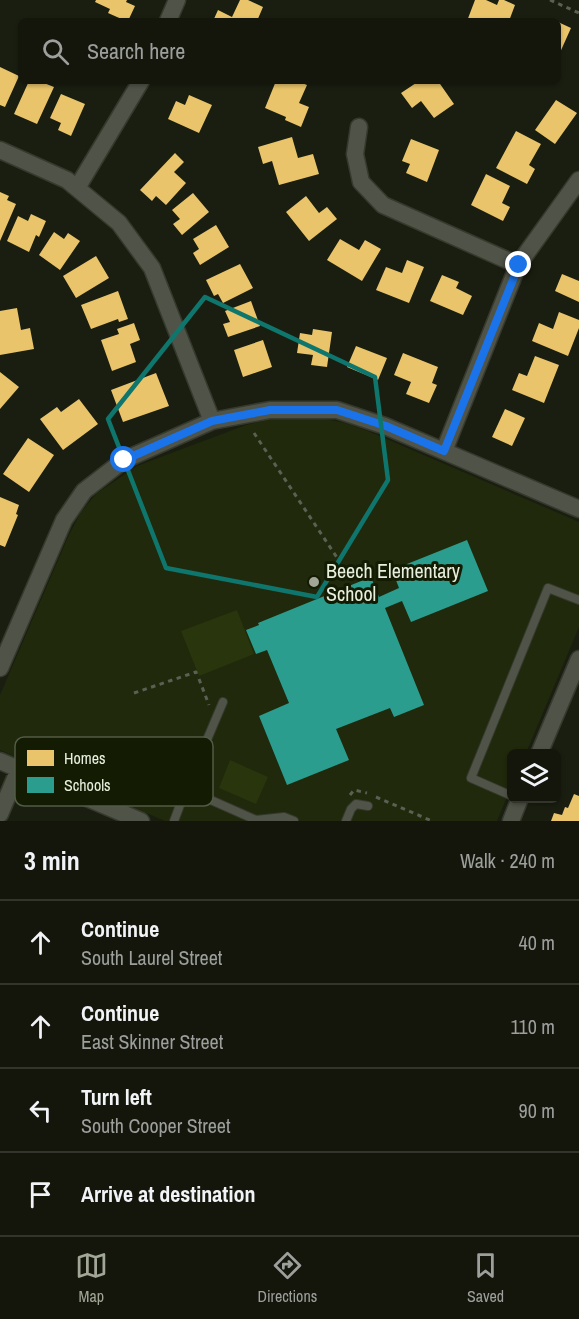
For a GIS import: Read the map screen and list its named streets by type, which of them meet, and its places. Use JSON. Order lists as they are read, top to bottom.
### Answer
{
  "places": ["Beech Elementary School"],
  "legend": ["Homes", "Schools"],
  "page": {
    "search": "Search here",
    "heading": ["3 min", "Walk · 240 m"],
    "list": [
      ["Continue", "South Laurel Street", "40 m"],
      ["Continue", "East Skinner Street", "110 m"],
      ["Turn left", "South Cooper Street", "90 m"],
      "Arrive at destination"
    ],
    "nav": ["Map", "Directions", "Saved"]
  }
}
